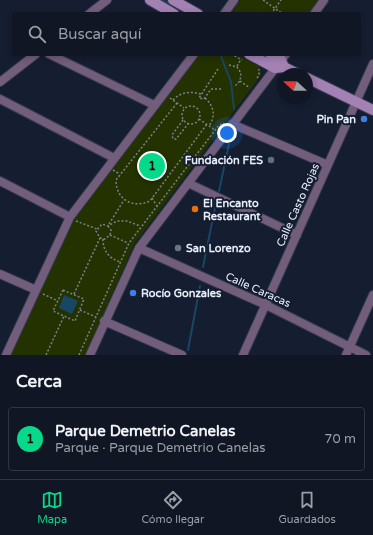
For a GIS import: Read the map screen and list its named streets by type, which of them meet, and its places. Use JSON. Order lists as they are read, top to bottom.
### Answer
{
  "streets": {
    "street": ["Calle Casto Rojas", "Calle Caracas"]
  },
  "crossings": [
    ["Calle Casto Rojas", "Calle Caracas"]
  ],
  "places": [
    "Pin Pan",
    "Fundación FES",
    "El Encanto Restaurant",
    "San Lorenzo",
    "Rocío Gonzales"
  ],
  "north": "left",
  "page": {
    "search": "Buscar aquí",
    "pins": "1",
    "heading": "Cerca",
    "list": [
      {
        "mark": "1",
        "name": "Parque Demetrio Canelas",
        "note": "Parque · Parque Demetrio Canelas",
        "value": "70 m"
      }
    ],
    "nav": ["Mapa", "Cómo llegar", "Guardados"]
  }
}
